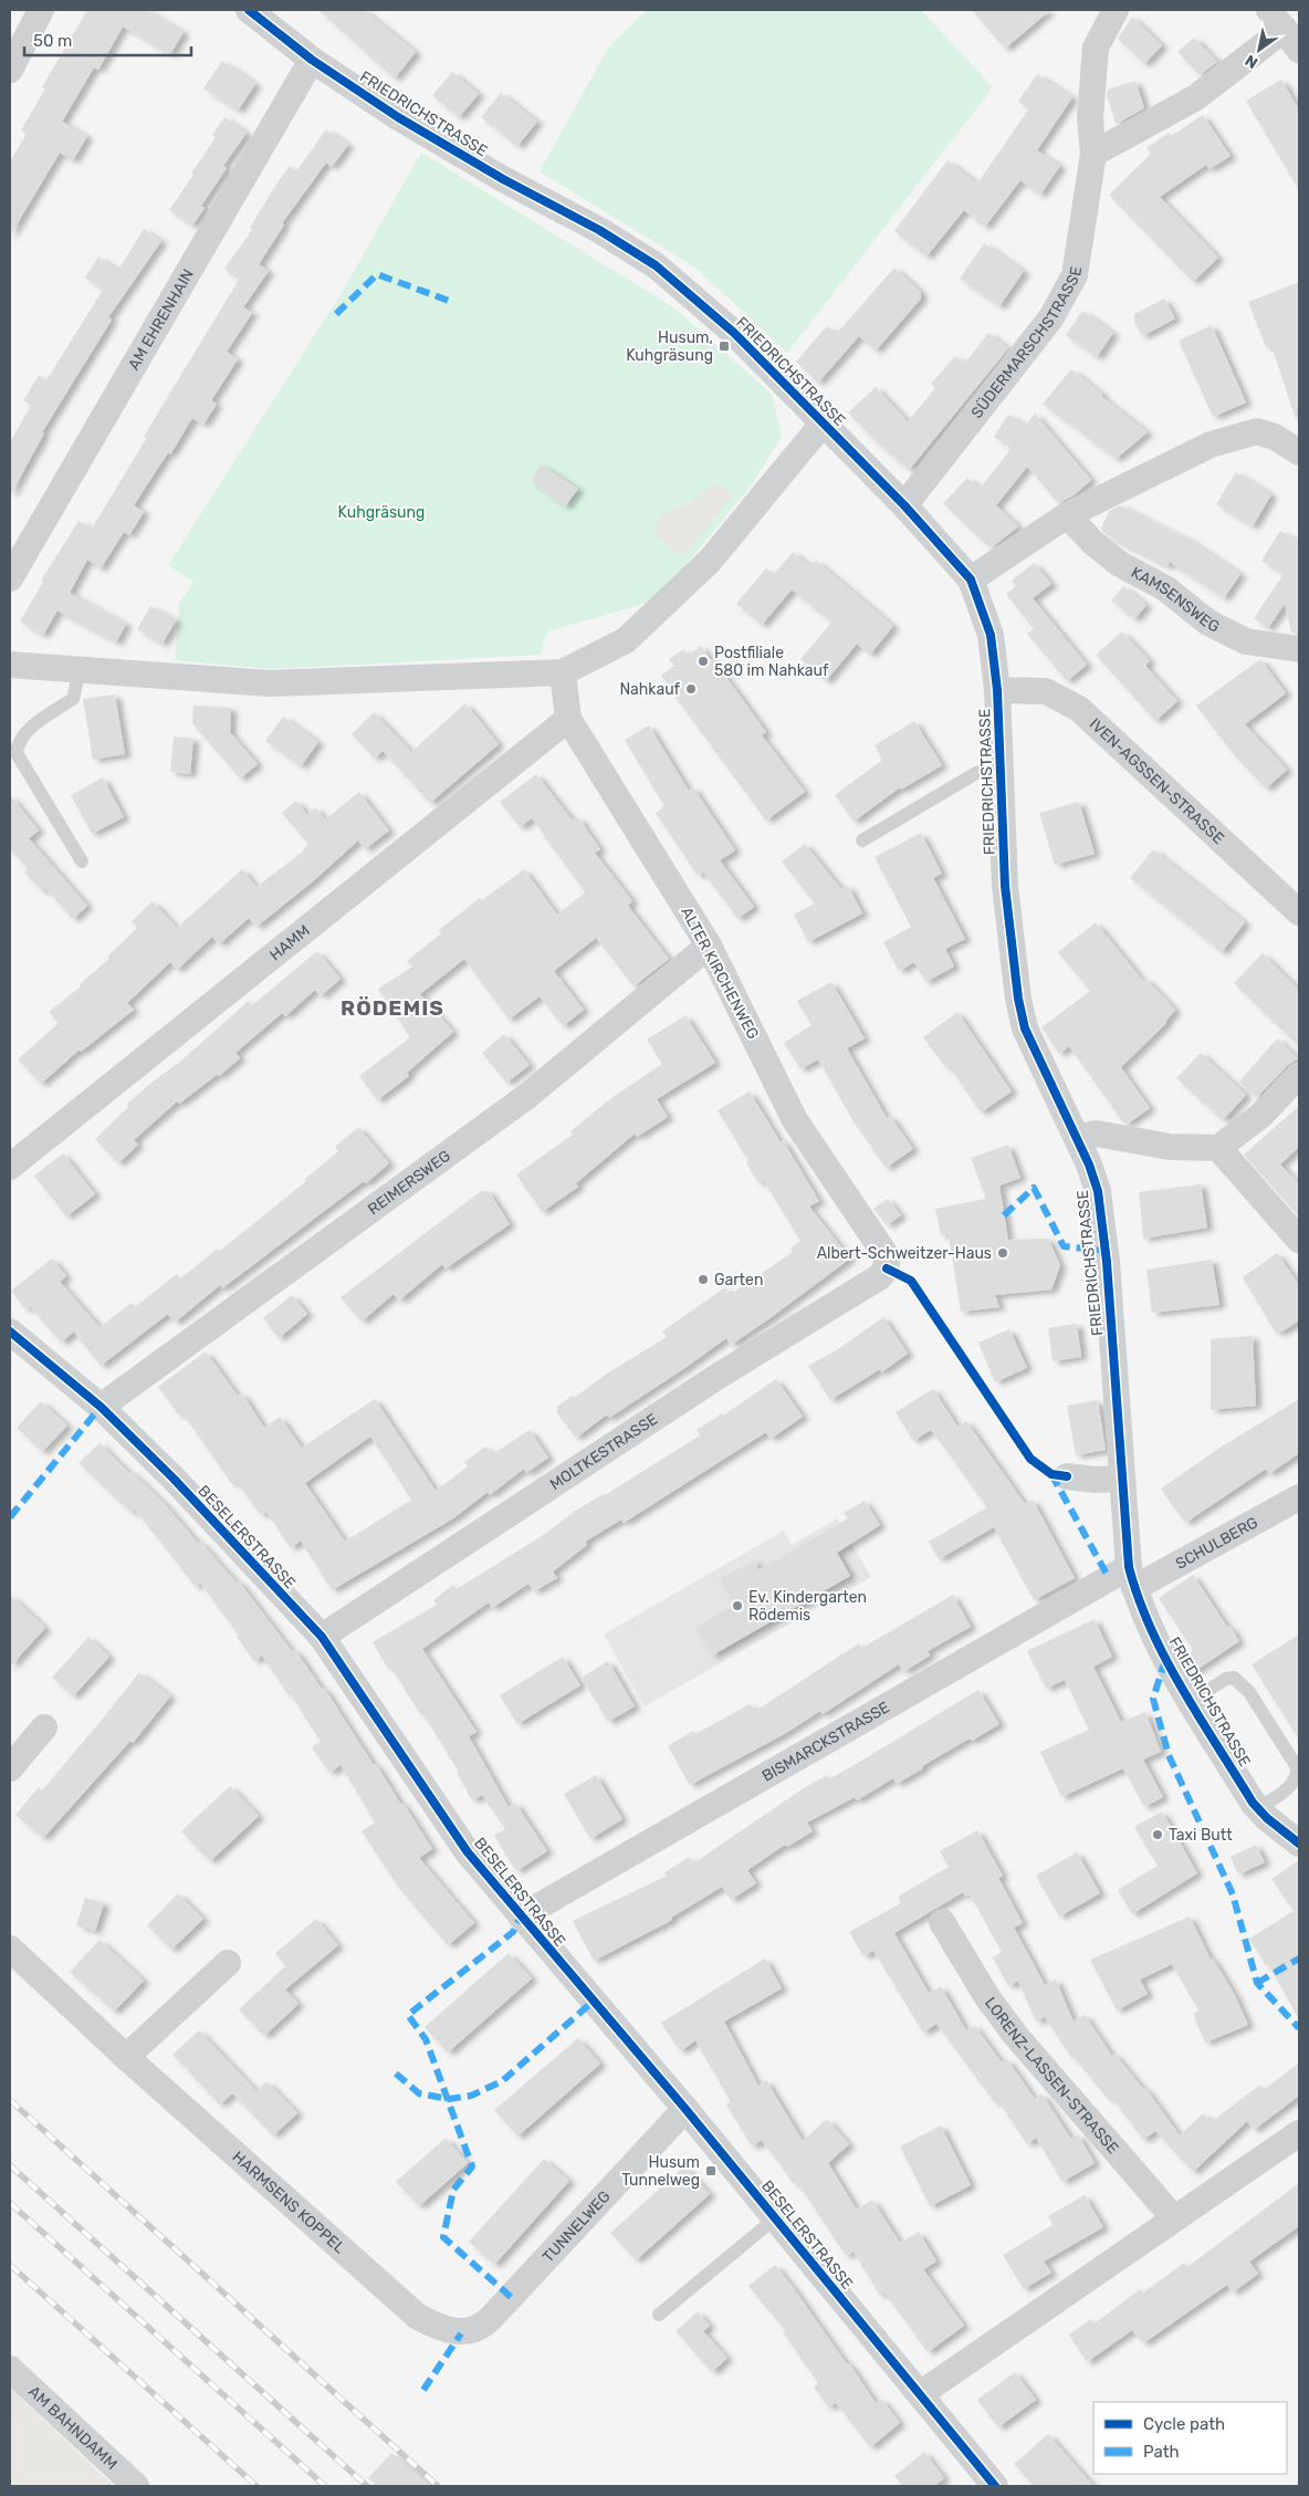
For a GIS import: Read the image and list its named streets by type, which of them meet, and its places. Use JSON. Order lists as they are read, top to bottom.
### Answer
{
  "streets": {
    "street": [
      "FRIEDRICHSTRASSE",
      "AM EHRENHAIN",
      "SÜDERMARSCHSTRASSE",
      "KAMSENSWEG",
      "IVEN-AGSSEN-STRASSE",
      "HAMM",
      "ALTER KIRCHENWEG",
      "REIMERSWEG",
      "MOLTKESTRASSE",
      "BESELERSTRASSE",
      "SCHULBERG",
      "BISMARCKSTRASSE",
      "LORENZ-LASSEN-STRASSE",
      "HARMSENS KOPPEL",
      "TUNNELWEG",
      "AM BAHNDAMM"
    ]
  },
  "crossings": [
    ["FRIEDRICHSTRASSE", "AM EHRENHAIN"],
    ["FRIEDRICHSTRASSE", "SÜDERMARSCHSTRASSE"],
    ["FRIEDRICHSTRASSE", "IVEN-AGSSEN-STRASSE"],
    ["FRIEDRICHSTRASSE", "SCHULBERG"],
    ["FRIEDRICHSTRASSE", "BISMARCKSTRASSE"],
    ["HAMM", "ALTER KIRCHENWEG"],
    ["ALTER KIRCHENWEG", "REIMERSWEG"],
    ["ALTER KIRCHENWEG", "MOLTKESTRASSE"],
    ["REIMERSWEG", "BESELERSTRASSE"],
    ["MOLTKESTRASSE", "BESELERSTRASSE"],
    ["BESELERSTRASSE", "BISMARCKSTRASSE"],
    ["BESELERSTRASSE", "TUNNELWEG"],
    ["SCHULBERG", "BISMARCKSTRASSE"],
    ["HARMSENS KOPPEL", "TUNNELWEG"]
  ],
  "districts": ["RÖDEMIS"],
  "parks": ["Kuhgräsung"],
  "places": {
    "transit": ["Husum, Kuhgräsung", "Husum Tunnelweg"],
    "other": [
      "Postfiliale 580 im Nahkauf",
      "Nahkauf",
      "Albert-Schweitzer-Haus",
      "Garten",
      "Ev. Kindergarten Rödemis",
      "Taxi Butt"
    ]
  },
  "legend": ["Cycle path", "Path"],
  "scale_bar": "50 m",
  "north": "bottom left"
}
